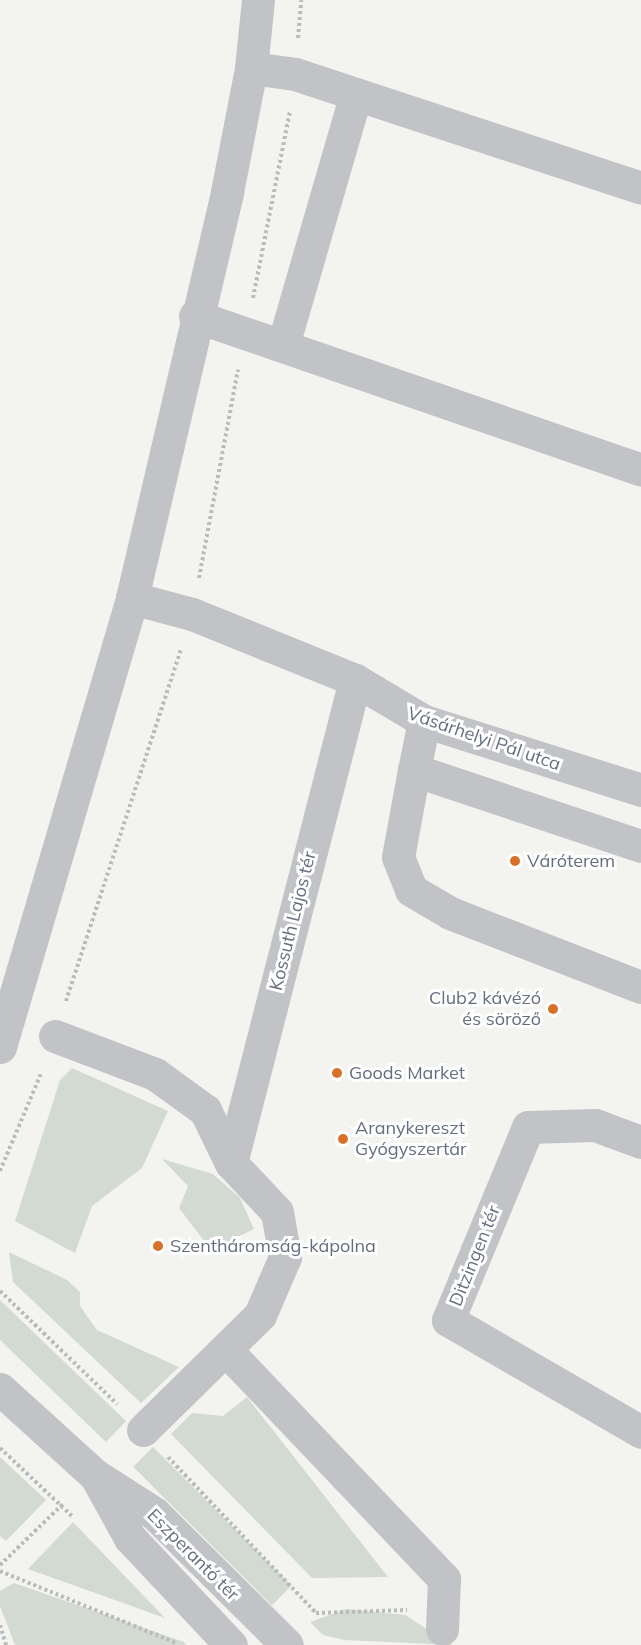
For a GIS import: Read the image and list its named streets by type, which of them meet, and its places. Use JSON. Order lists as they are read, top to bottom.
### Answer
{
  "streets": {
    "street": [
      "Vásárhelyi Pál utca",
      "Kossuth Lajos tér",
      "Ditzingen tér",
      "Eszperantó tér"
    ]
  },
  "crossings": [
    ["Vásárhelyi Pál utca", "Kossuth Lajos tér"]
  ],
  "places": [
    "Váróterem",
    "Club2 kávézó és söröző",
    "Goods Market",
    "Aranykereszt Gyógyszertár",
    "Szentháromság-kápolna"
  ]
}
